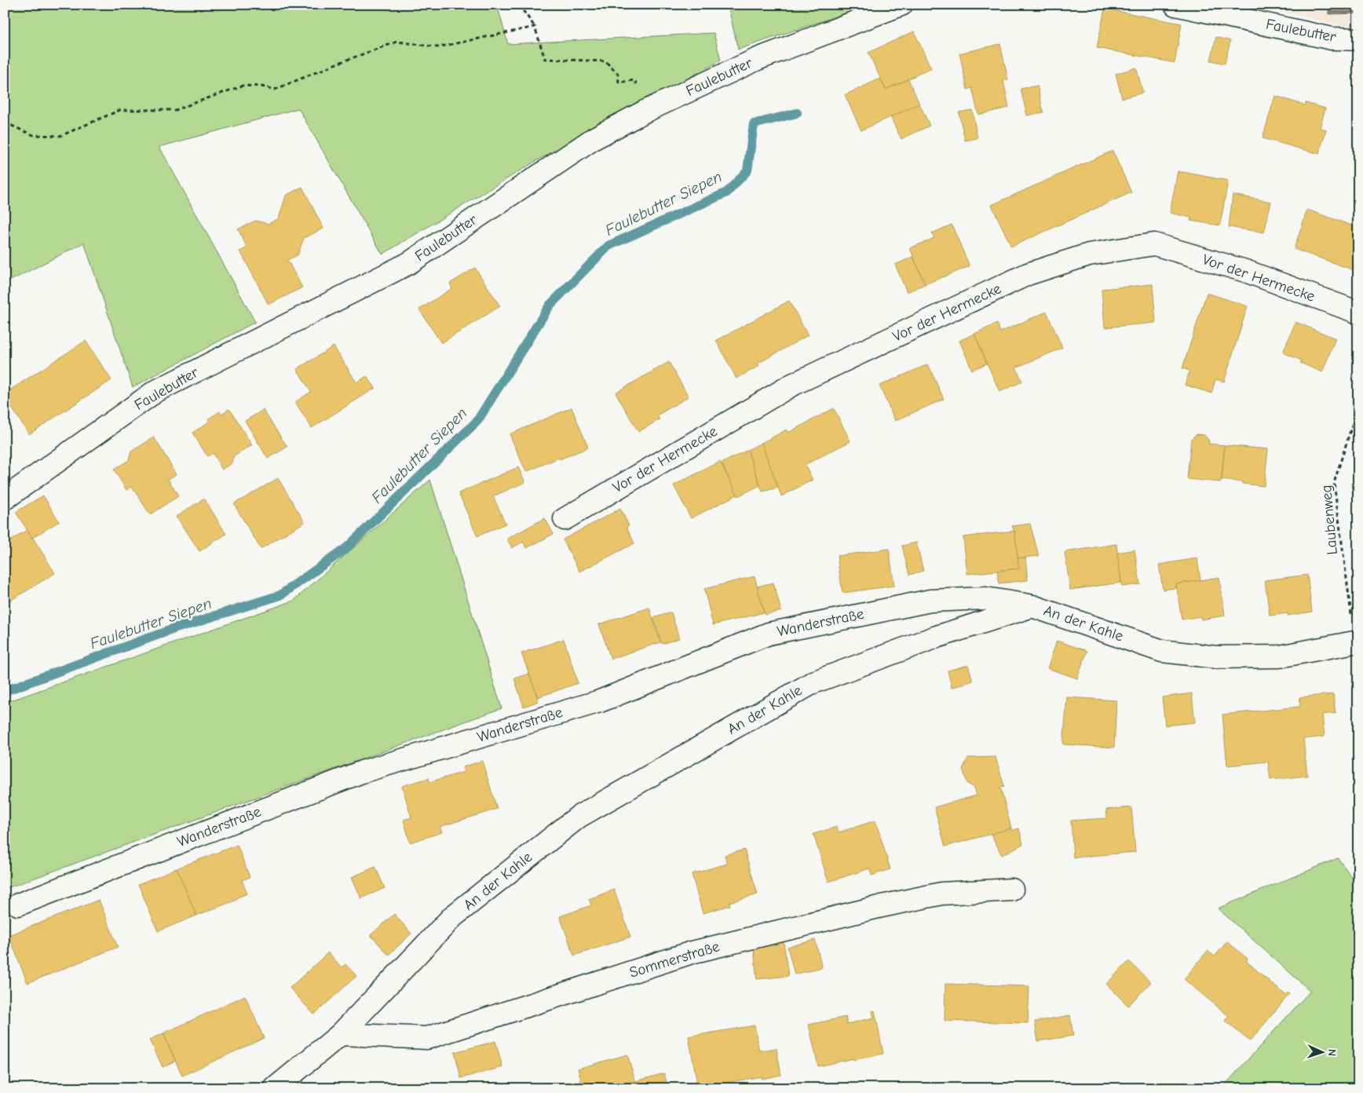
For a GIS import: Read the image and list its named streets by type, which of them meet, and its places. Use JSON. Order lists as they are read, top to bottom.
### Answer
{
  "streets": {
    "street": [
      "Faulebutter",
      "Vor der Hermecke",
      "Wanderstraße",
      "An der Kahle",
      "Sommerstraße"
    ],
    "path": ["Laubenweg"]
  },
  "crossings": [
    ["Wanderstraße", "An der Kahle"],
    ["An der Kahle", "Sommerstraße"]
  ],
  "water": ["Faulebutter Siepen"],
  "north": "right"
}
